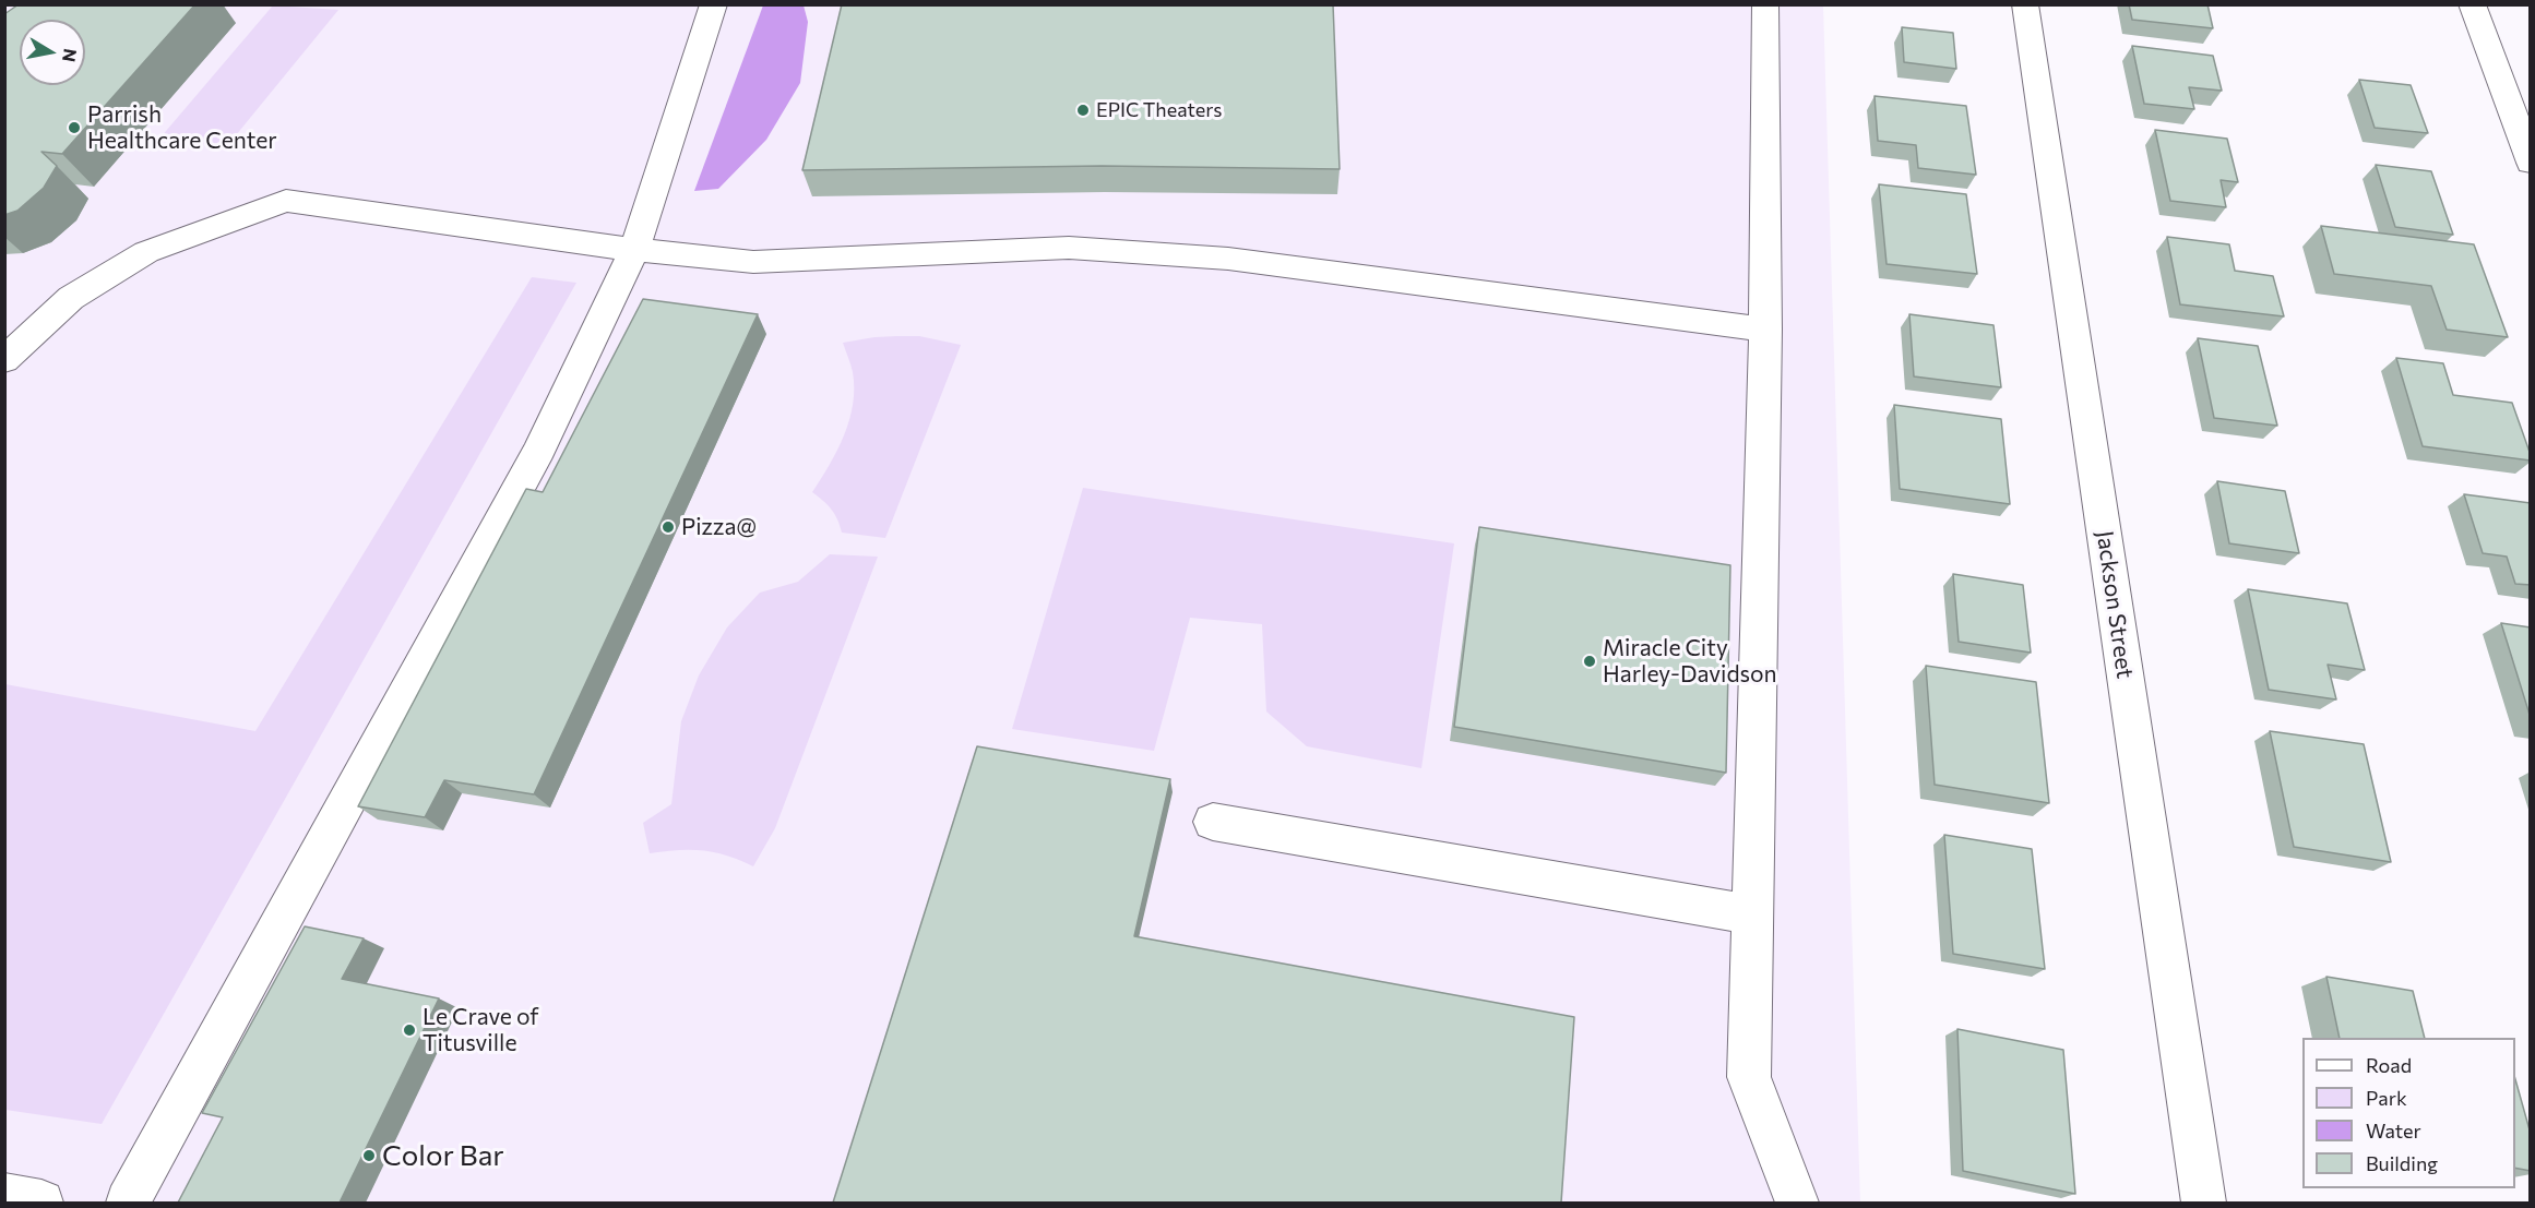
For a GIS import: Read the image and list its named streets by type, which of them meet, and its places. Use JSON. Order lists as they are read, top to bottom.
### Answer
{
  "streets": {
    "street": ["Jackson Street"]
  },
  "places": [
    "EPIC Theaters",
    "Parrish Healthcare Center",
    "Pizza@",
    "Miracle City Harley-Davidson",
    "Le Crave of Titusville",
    "Color Bar"
  ],
  "legend": [
    "Road",
    "Park",
    "Water",
    "Building"
  ],
  "north": "right"
}
